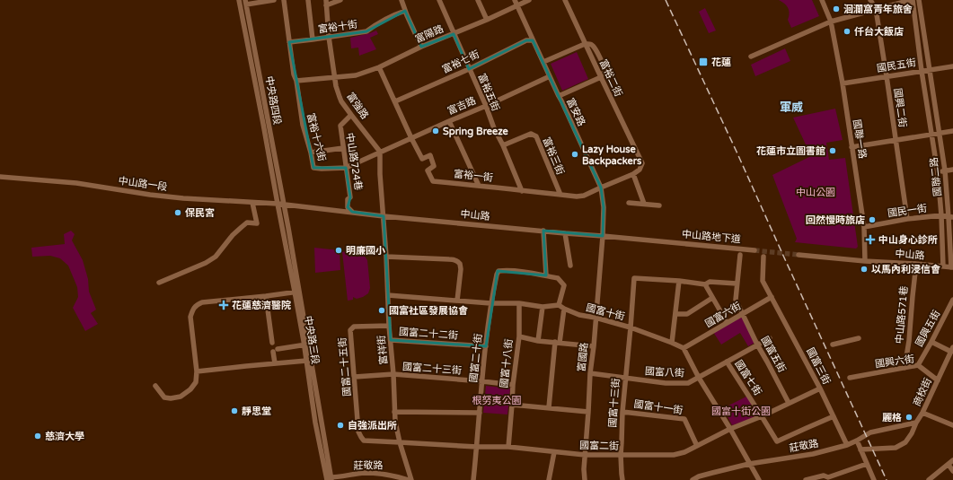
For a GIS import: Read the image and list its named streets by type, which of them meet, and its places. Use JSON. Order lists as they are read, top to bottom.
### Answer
{
  "streets": {
    "street": [
      "富裕十街",
      "富陽路",
      "富裕七街",
      "國民五街",
      "富裕二街",
      "富裕五街",
      "中央路四段",
      "富強路",
      "富吉路",
      "國興二街",
      "富安路",
      "富裕十六街",
      "國聯一路",
      "富裕三街",
      "中山路724巷",
      "富裕一街",
      "國聯二路",
      "中山路一段",
      "國民一街",
      "中山路",
      "中山路地下道",
      "國富十街",
      "國富六街",
      "中山路571巷",
      "國興五街",
      "國富二十二街",
      "中央路三段",
      "富祥街",
      "國富五街",
      "富國路",
      "國富二十街",
      "國興六街",
      "國富十八街",
      "國富三街",
      "國富二十五街",
      "國富二十三街",
      "國富八街",
      "國富七街",
      "商校街",
      "國富十三街",
      "國富十一街",
      "國富二街",
      "莊敬路"
    ]
  },
  "crossings": [
    ["富裕十街", "富強路"],
    ["富裕十街", "富裕十六街"],
    ["富陽路", "富裕五街"],
    ["富陽路", "富強路"],
    ["富陽路", "富安路"],
    ["富陽路", "富裕一街"],
    ["富裕七街", "富裕五街"],
    ["富裕七街", "富安路"],
    ["富裕七街", "富裕一街"],
    ["國民五街", "國興二街"],
    ["國民五街", "國聯一路"],
    ["國民五街", "國聯二路"],
    ["富裕二街", "富裕一街"],
    ["富裕五街", "富吉路"],
    ["富裕五街", "富裕三街"],
    ["富裕五街", "富裕一街"],
    ["中央路四段", "中山路一段"],
    ["中央路四段", "中山路"],
    ["中央路四段", "中央路三段"],
    ["富強路", "富吉路"],
    ["富強路", "富裕十六街"],
    ["富強路", "中山路724巷"],
    ["富吉路", "富安路"],
    ["富吉路", "富裕十六街"],
    ["富吉路", "富裕一街"],
    ["國興二街", "國民一街"],
    ["富安路", "富裕一街"],
    ["富安路", "中山路"],
    ["富安路", "富國路"],
    ["富裕十六街", "中山路724巷"],
    ["國聯一路", "國民一街"],
    ["國聯一路", "中山路"],
    ["富裕三街", "富裕一街"],
    ["中山路724巷", "中山路"],
    ["國聯二路", "國民一街"],
    ["國聯二路", "中山路"],
    ["中山路一段", "中山路"],
    ["中山路一段", "中央路三段"],
    ["中山路", "中山路地下道"],
    ["中山路", "中山路571巷"],
    ["中山路", "中央路三段"],
    ["中山路", "富祥街"],
    ["中山路", "富國路"],
    ["國富十街", "國富六街"],
    ["國富十街", "富國路"],
    ["國富十街", "國富十三街"],
    ["國富六街", "國富五街"],
    ["國富六街", "國富三街"],
    ["中山路571巷", "國興六街"],
    ["國興五街", "國興六街"],
    ["國富二十二街", "富祥街"],
    ["國富二十二街", "國富二十街"],
    ["中央路三段", "莊敬路"],
    ["富祥街", "國富二十五街"],
    ["富祥街", "國富二十三街"],
    ["富祥街", "國富二街"],
    ["富祥街", "莊敬路"],
    ["國富五街", "國富八街"],
    ["國富五街", "國富二街"],
    ["富國路", "國富八街"],
    ["富國路", "國富二街"],
    ["國富二十街", "國富二十三街"],
    ["國富二十街", "國富二街"],
    ["國興六街", "商校街"],
    ["國富十八街", "國富二十三街"],
    ["國富十八街", "國富二街"],
    ["國富三街", "國富七街"],
    ["國富三街", "國富二街"],
    ["國富三街", "莊敬路"],
    ["國富二十五街", "國富二十三街"],
    ["國富二十五街", "國富二街"],
    ["國富八街", "國富七街"],
    ["國富八街", "國富十三街"],
    ["國富七街", "國富二街"],
    ["商校街", "莊敬路"],
    ["國富十三街", "國富十一街"],
    ["國富十三街", "國富二街"],
    ["國富十一街", "國富二街"]
  ],
  "districts": ["軍威"],
  "parks": ["中山公園", "根努夷公園", "國富十街公園"],
  "places": {
    "other": [
      "洄瀾窩青年旅舍",
      "仟台大飯店",
      "Spring Breeze",
      "花蓮市立圖書館",
      "Lazy House Backpackers",
      "保民宮",
      "回然慢時旅店",
      "明廉國小",
      "以馬內利浸信會",
      "國富社區發展協會",
      "靜思堂",
      "麗格",
      "自強派出所",
      "慈濟大學"
    ],
    "transit": ["花蓮"],
    "health": ["中山身心診所", "花蓮慈濟醫院"]
  }
}
